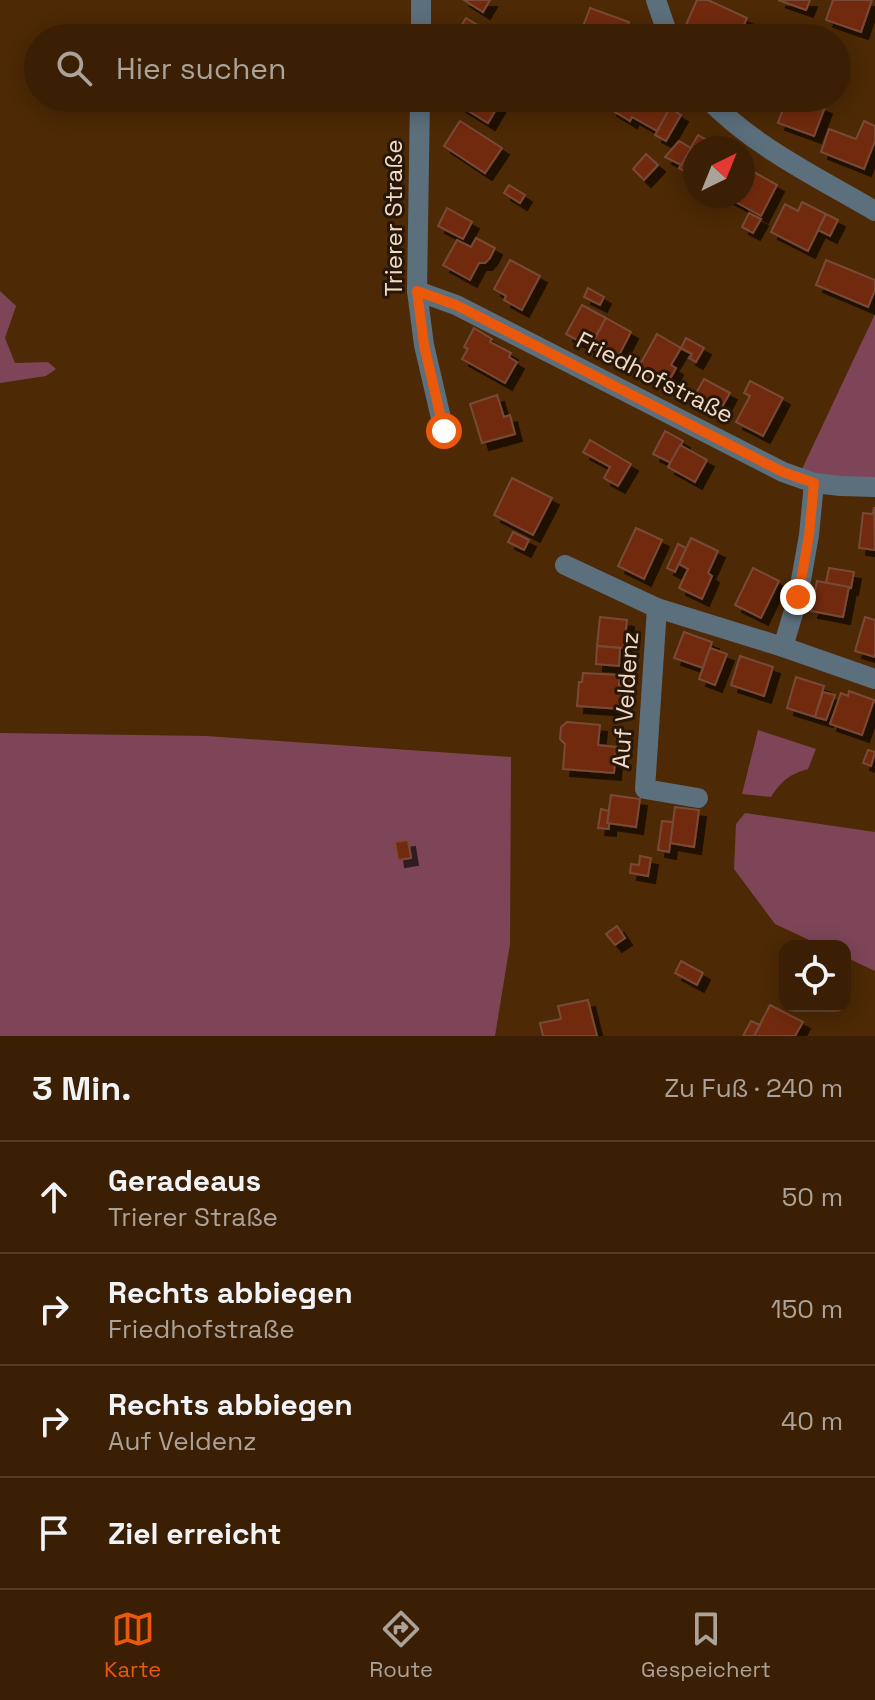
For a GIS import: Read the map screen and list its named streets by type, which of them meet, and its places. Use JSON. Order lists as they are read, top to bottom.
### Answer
{
  "streets": {
    "street": ["Trierer Straße", "Friedhofstraße", "Auf Veldenz"]
  },
  "crossings": [
    ["Trierer Straße", "Friedhofstraße"]
  ],
  "north": "top right",
  "page": {
    "search": "Hier suchen",
    "heading": ["3 Min.", "Zu Fuß · 240 m"],
    "list": [
      ["Geradeaus", "Trierer Straße", "50 m"],
      ["Rechts abbiegen", "Friedhofstraße", "150 m"],
      ["Rechts abbiegen", "Auf Veldenz", "40 m"],
      "Ziel erreicht"
    ],
    "nav": ["Karte", "Route", "Gespeichert"]
  }
}
